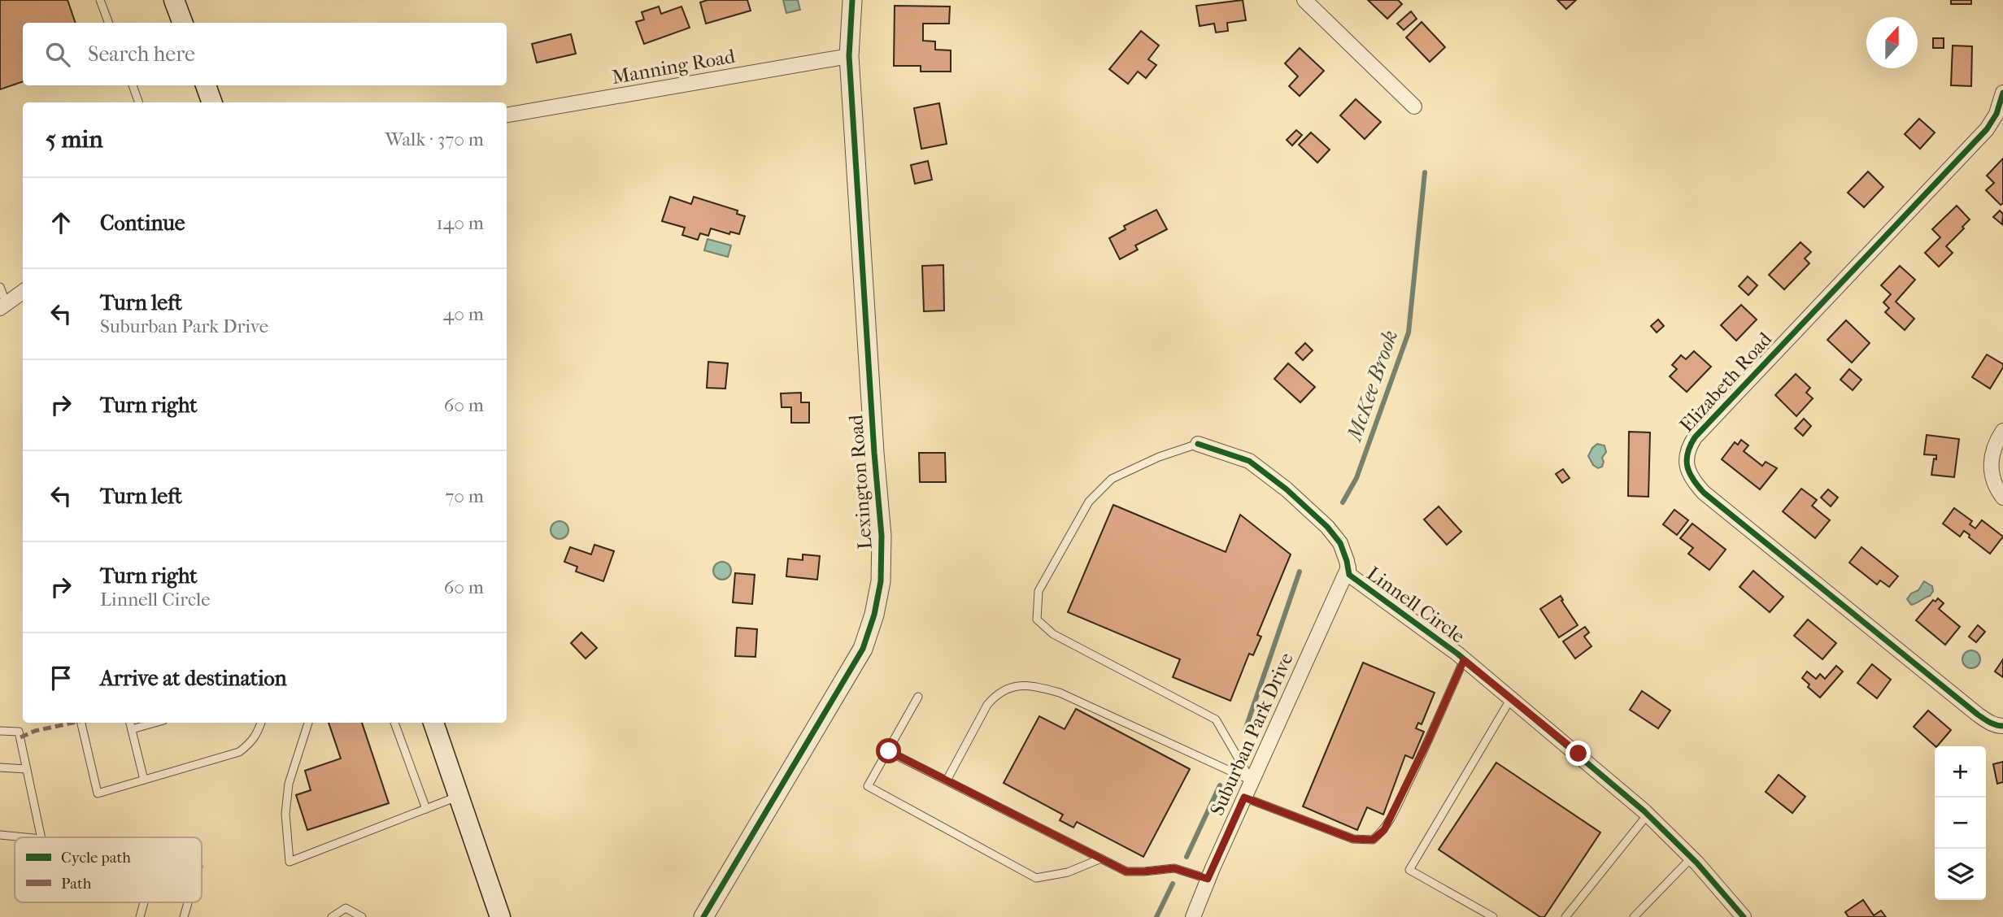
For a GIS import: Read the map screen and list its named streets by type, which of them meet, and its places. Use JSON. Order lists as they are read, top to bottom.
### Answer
{
  "streets": {
    "street": [
      "Manning Road",
      "Elizabeth Road",
      "Lexington Road",
      "Linnell Circle",
      "Suburban Park Drive"
    ]
  },
  "crossings": [
    ["Manning Road", "Lexington Road"],
    ["Linnell Circle", "Suburban Park Drive"]
  ],
  "water": ["McKee Brook"],
  "legend": ["Cycle path", "Path"],
  "north": "top",
  "page": {
    "search": "Search here",
    "heading": ["5 min", "Walk · 370 m"],
    "list": [
      ["Continue", "140 m"],
      ["Turn left", "Suburban Park Drive", "40 m"],
      ["Turn right", "60 m"],
      ["Turn left", "70 m"],
      ["Turn right", "Linnell Circle", "60 m"],
      "Arrive at destination"
    ],
    "map_buttons": ["+", "−"]
  }
}
